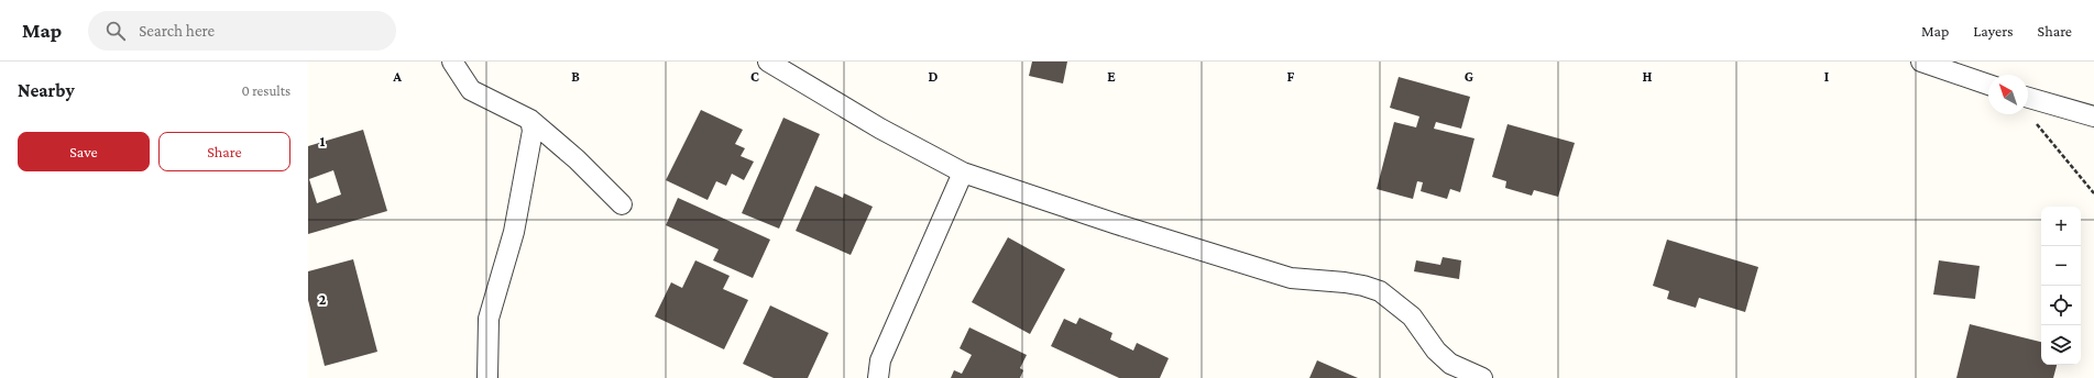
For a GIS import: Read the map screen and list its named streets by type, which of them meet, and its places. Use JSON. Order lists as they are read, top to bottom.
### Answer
{
  "north": "top left",
  "page": {
    "header": "Map",
    "search": "Search here",
    "nav": ["Map", "Layers", "Share"],
    "heading": ["Nearby", "0 results"],
    "buttons": ["Save", "Share"],
    "map_buttons": ["+", "−"]
  },
  "grid": {
    "columns": [
      "A",
      "B",
      "C",
      "D",
      "E",
      "F",
      "G",
      "H",
      "I"
    ],
    "rows": ["1", "2"]
  }
}
